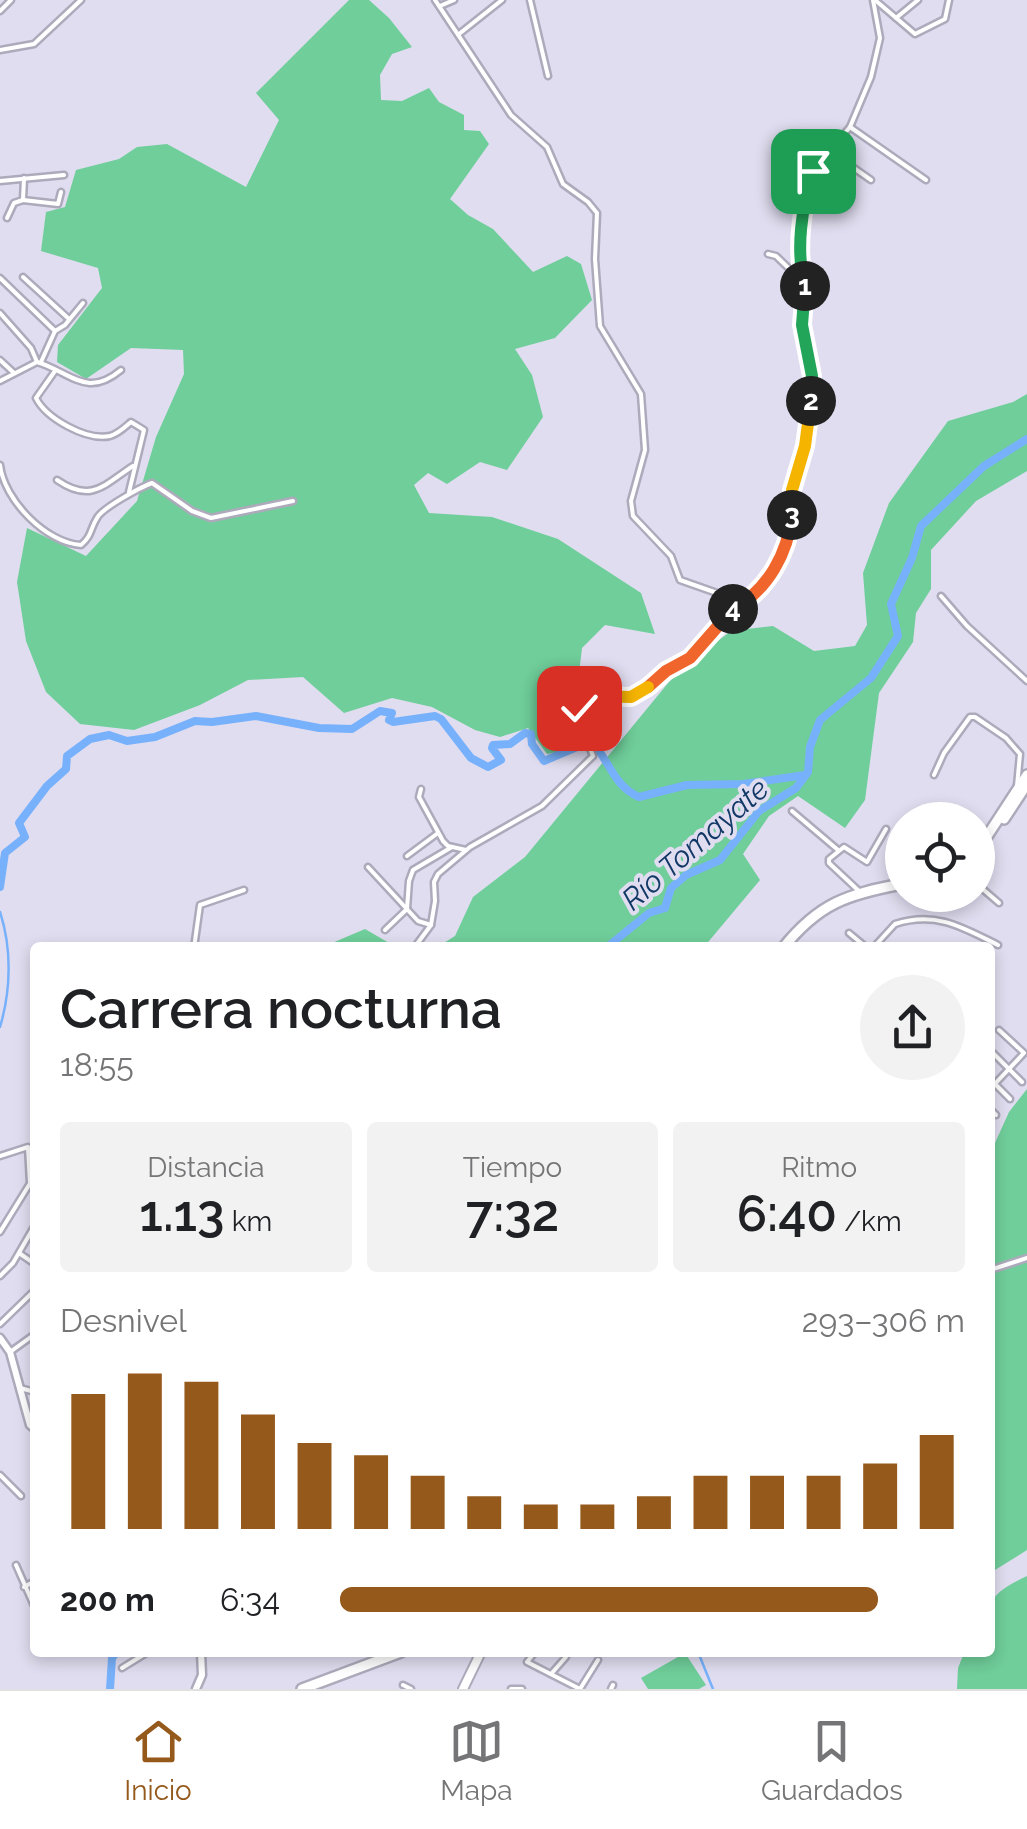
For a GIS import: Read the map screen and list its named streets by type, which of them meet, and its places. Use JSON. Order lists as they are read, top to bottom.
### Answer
{
  "water": ["Río Tomayate"],
  "page": {
    "pins": [
      "1",
      "2",
      "3",
      "4"
    ],
    "heading": ["Carrera nocturna", "18:55"],
    "stats": [
      ["Distancia", "1.13 km"],
      ["Tiempo", "7:32"],
      ["Ritmo", "6:40 /km"]
    ],
    "chart": ["Desnivel", "293–306 m"],
    "list": [
      {
        "name": "200 m",
        "note": "6:34"
      }
    ],
    "tabs": ["Inicio", "Mapa", "Guardados"]
  }
}
